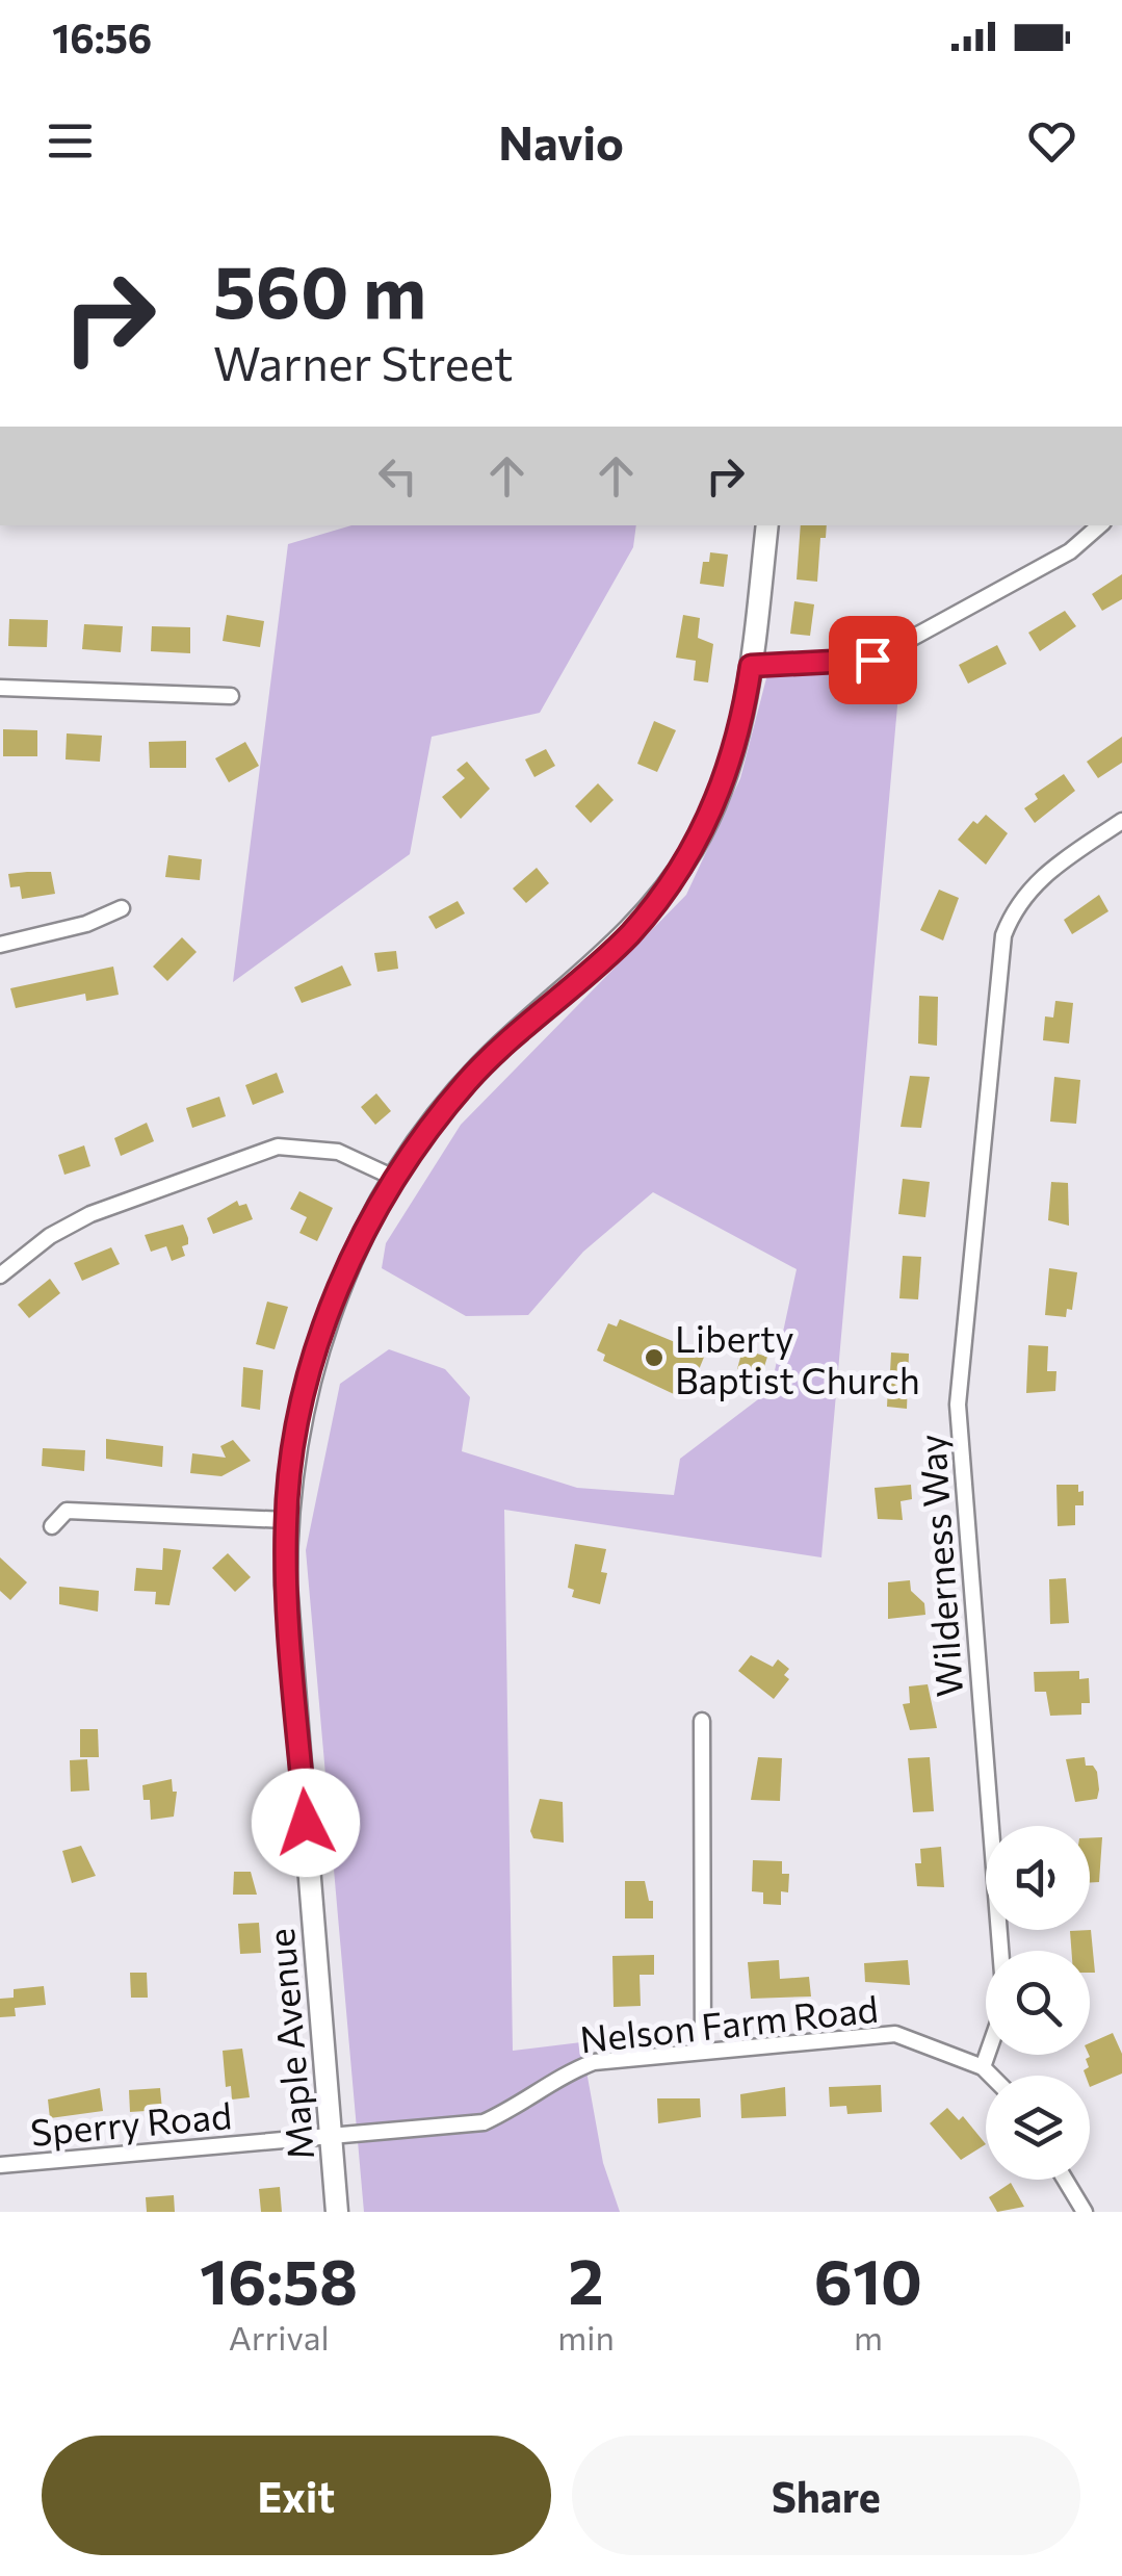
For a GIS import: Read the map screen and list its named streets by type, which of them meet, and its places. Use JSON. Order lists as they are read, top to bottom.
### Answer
{
  "streets": {
    "main road": ["Maple Avenue"],
    "street": ["Wilderness Way", "Nelson Farm Road", "Sperry Road"]
  },
  "crossings": [
    ["Nelson Farm Road", "Maple Avenue"],
    ["Nelson Farm Road", "Sperry Road"],
    ["Maple Avenue", "Sperry Road"]
  ],
  "places": ["Liberty Baptist Church"],
  "page": {
    "status": "16:56",
    "header": "Navio",
    "turn": ["560 m", "Warner Street"],
    "eta": [
      "16:58",
      "Arrival",
      "2",
      "min",
      "610",
      "m"
    ],
    "buttons": ["Exit", "Share"]
  }
}
